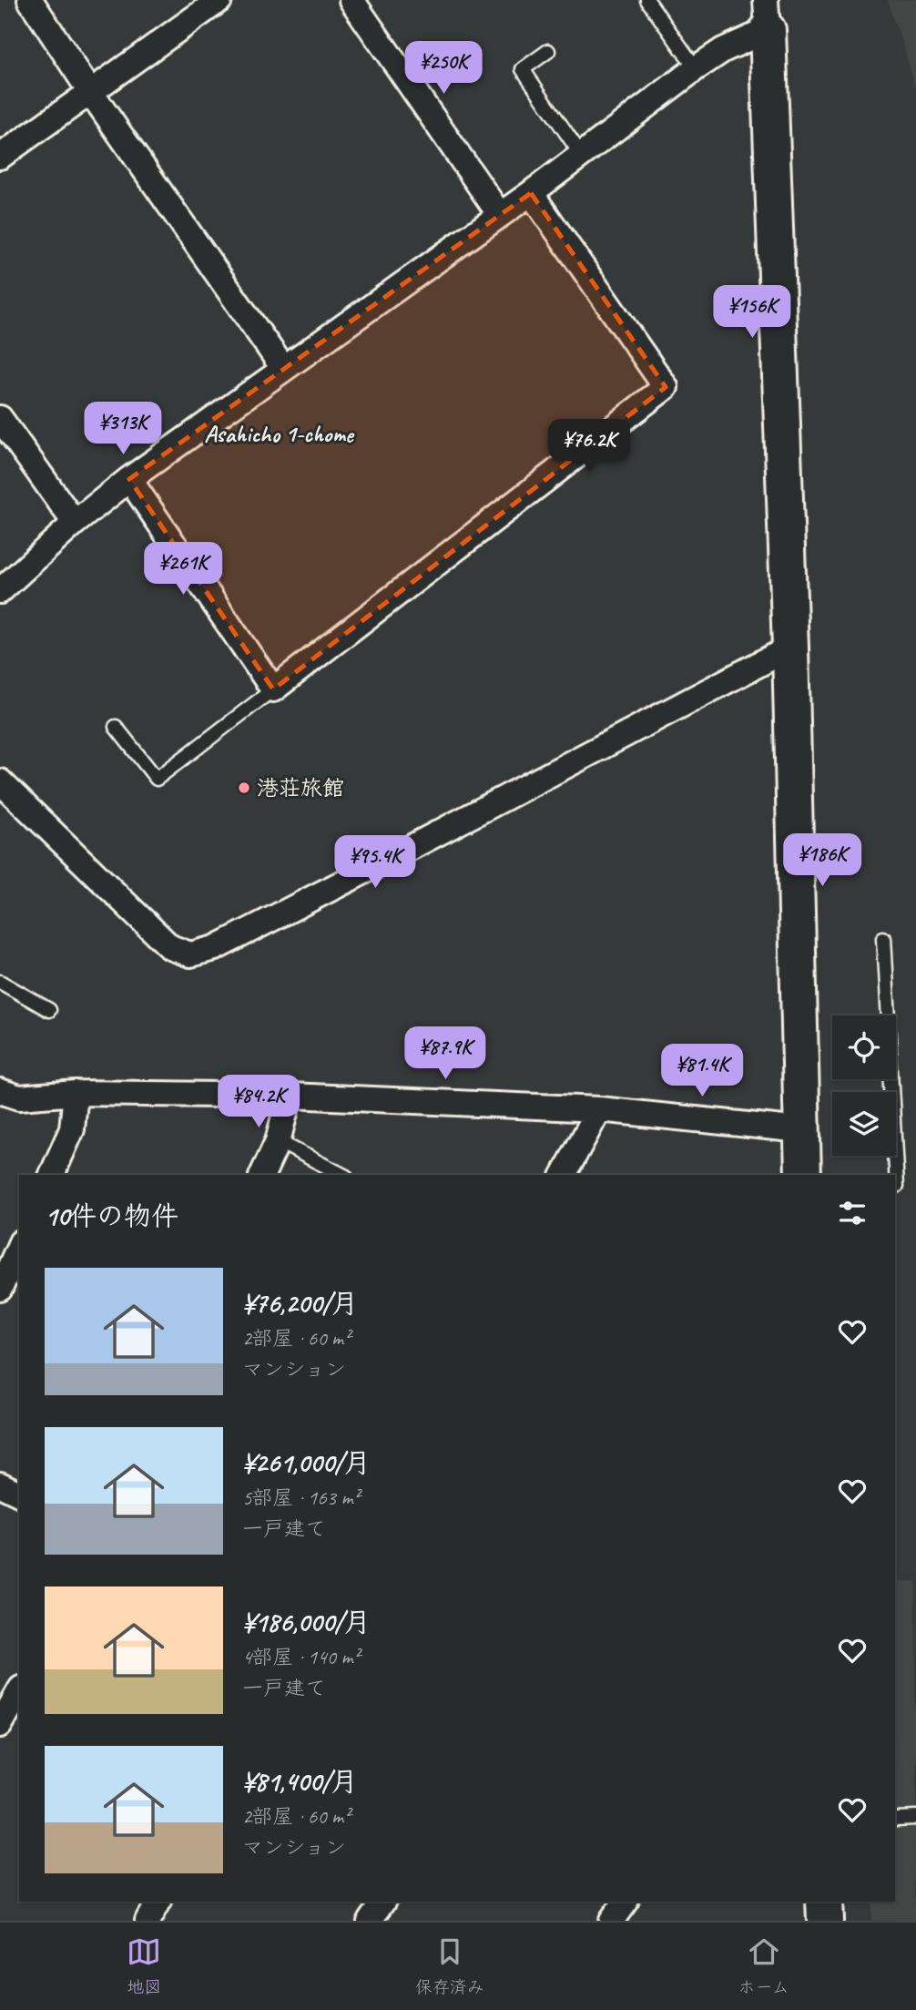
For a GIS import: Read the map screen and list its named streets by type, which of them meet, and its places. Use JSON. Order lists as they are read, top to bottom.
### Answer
{
  "districts": ["Asahicho 1-chome"],
  "places": ["港荘旅館"],
  "page": {
    "price": [
      "¥250K",
      "¥156K",
      "¥313K",
      "¥76.2K",
      "¥261K",
      "¥186K",
      "¥95.4K",
      "¥87.9K",
      "¥81.4K",
      "¥84.2K"
    ],
    "heading": "10件の物件",
    "list": [
      {
        "name": "¥76,200/月",
        "note": "2部屋 · 60 m² · マンション"
      },
      {
        "name": "¥261,000/月",
        "note": "5部屋 · 163 m² · 一戸建て"
      },
      {
        "name": "¥186,000/月",
        "note": "4部屋 · 140 m² · 一戸建て"
      },
      {
        "name": "¥81,400/月",
        "note": "2部屋 · 60 m² · マンション"
      }
    ],
    "tabs": ["地図", "保存済み", "ホーム"]
  }
}
